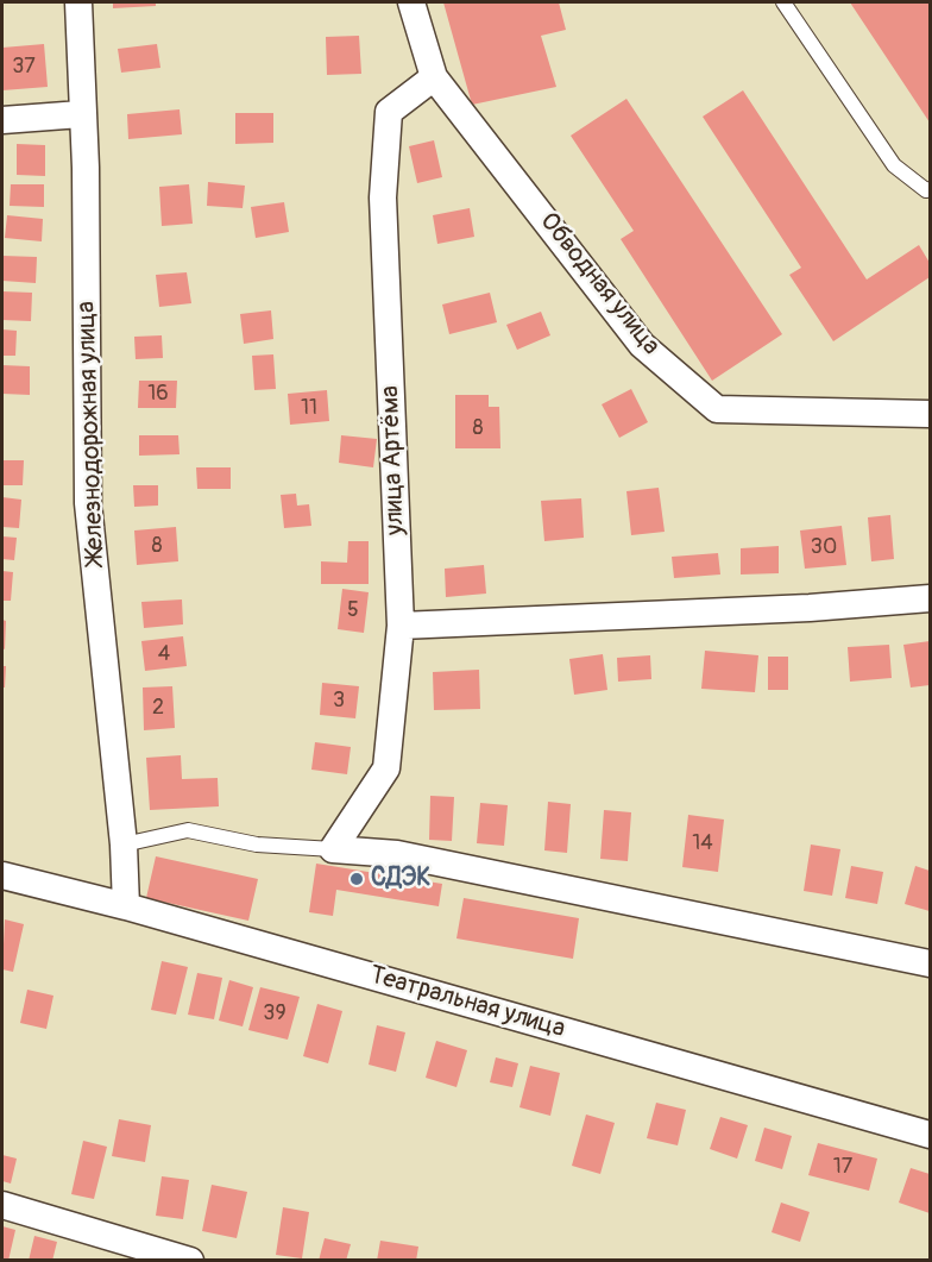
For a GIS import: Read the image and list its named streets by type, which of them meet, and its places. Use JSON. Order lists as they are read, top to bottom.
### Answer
{
  "streets": {
    "street": [
      "Обводная улица",
      "Железнодорожная улица",
      "улица Артёма",
      "Театральная улица"
    ]
  },
  "crossings": [
    ["Обводная улица", "улица Артёма"],
    ["Железнодорожная улица", "Театральная улица"]
  ],
  "places": ["СДЭК"],
  "house_numbers": [
    "37",
    "16",
    "11",
    "8",
    "8",
    "30",
    "5",
    "4",
    "3",
    "2",
    "14",
    "39",
    "17"
  ]
}
